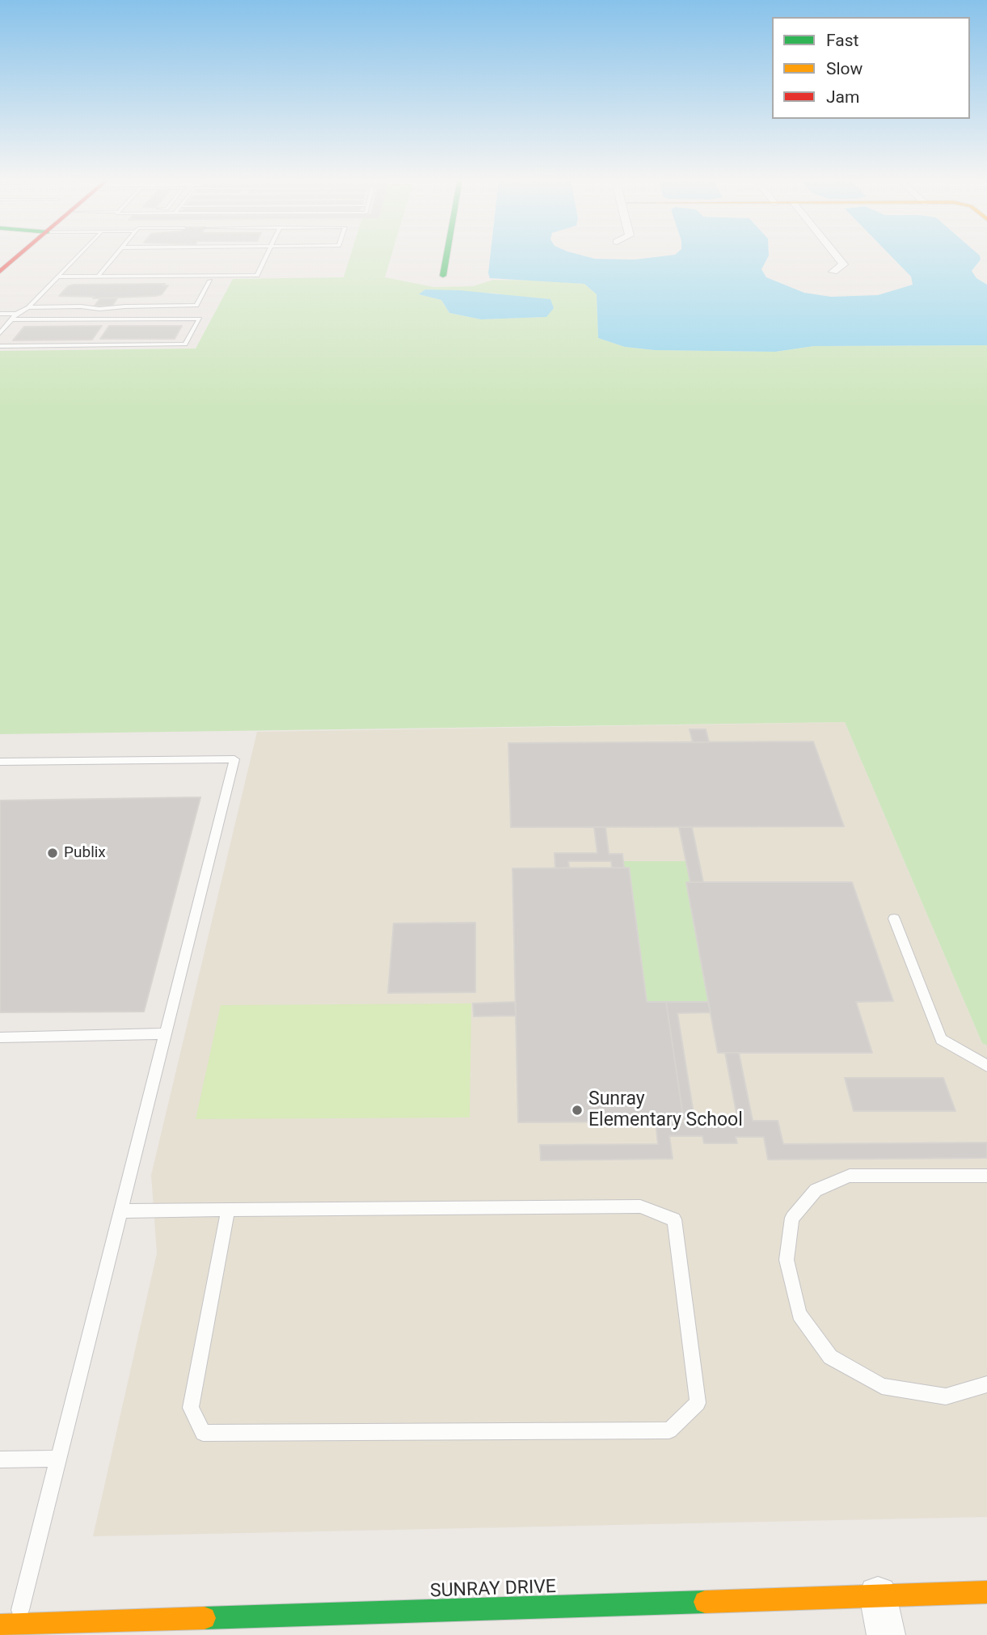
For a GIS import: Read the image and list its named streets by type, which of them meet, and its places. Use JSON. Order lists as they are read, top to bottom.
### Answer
{
  "streets": {
    "main road": ["SUNRAY DRIVE"]
  },
  "places": ["Publix", "Sunray Elementary School"],
  "legend": ["Fast", "Slow", "Jam"]
}
